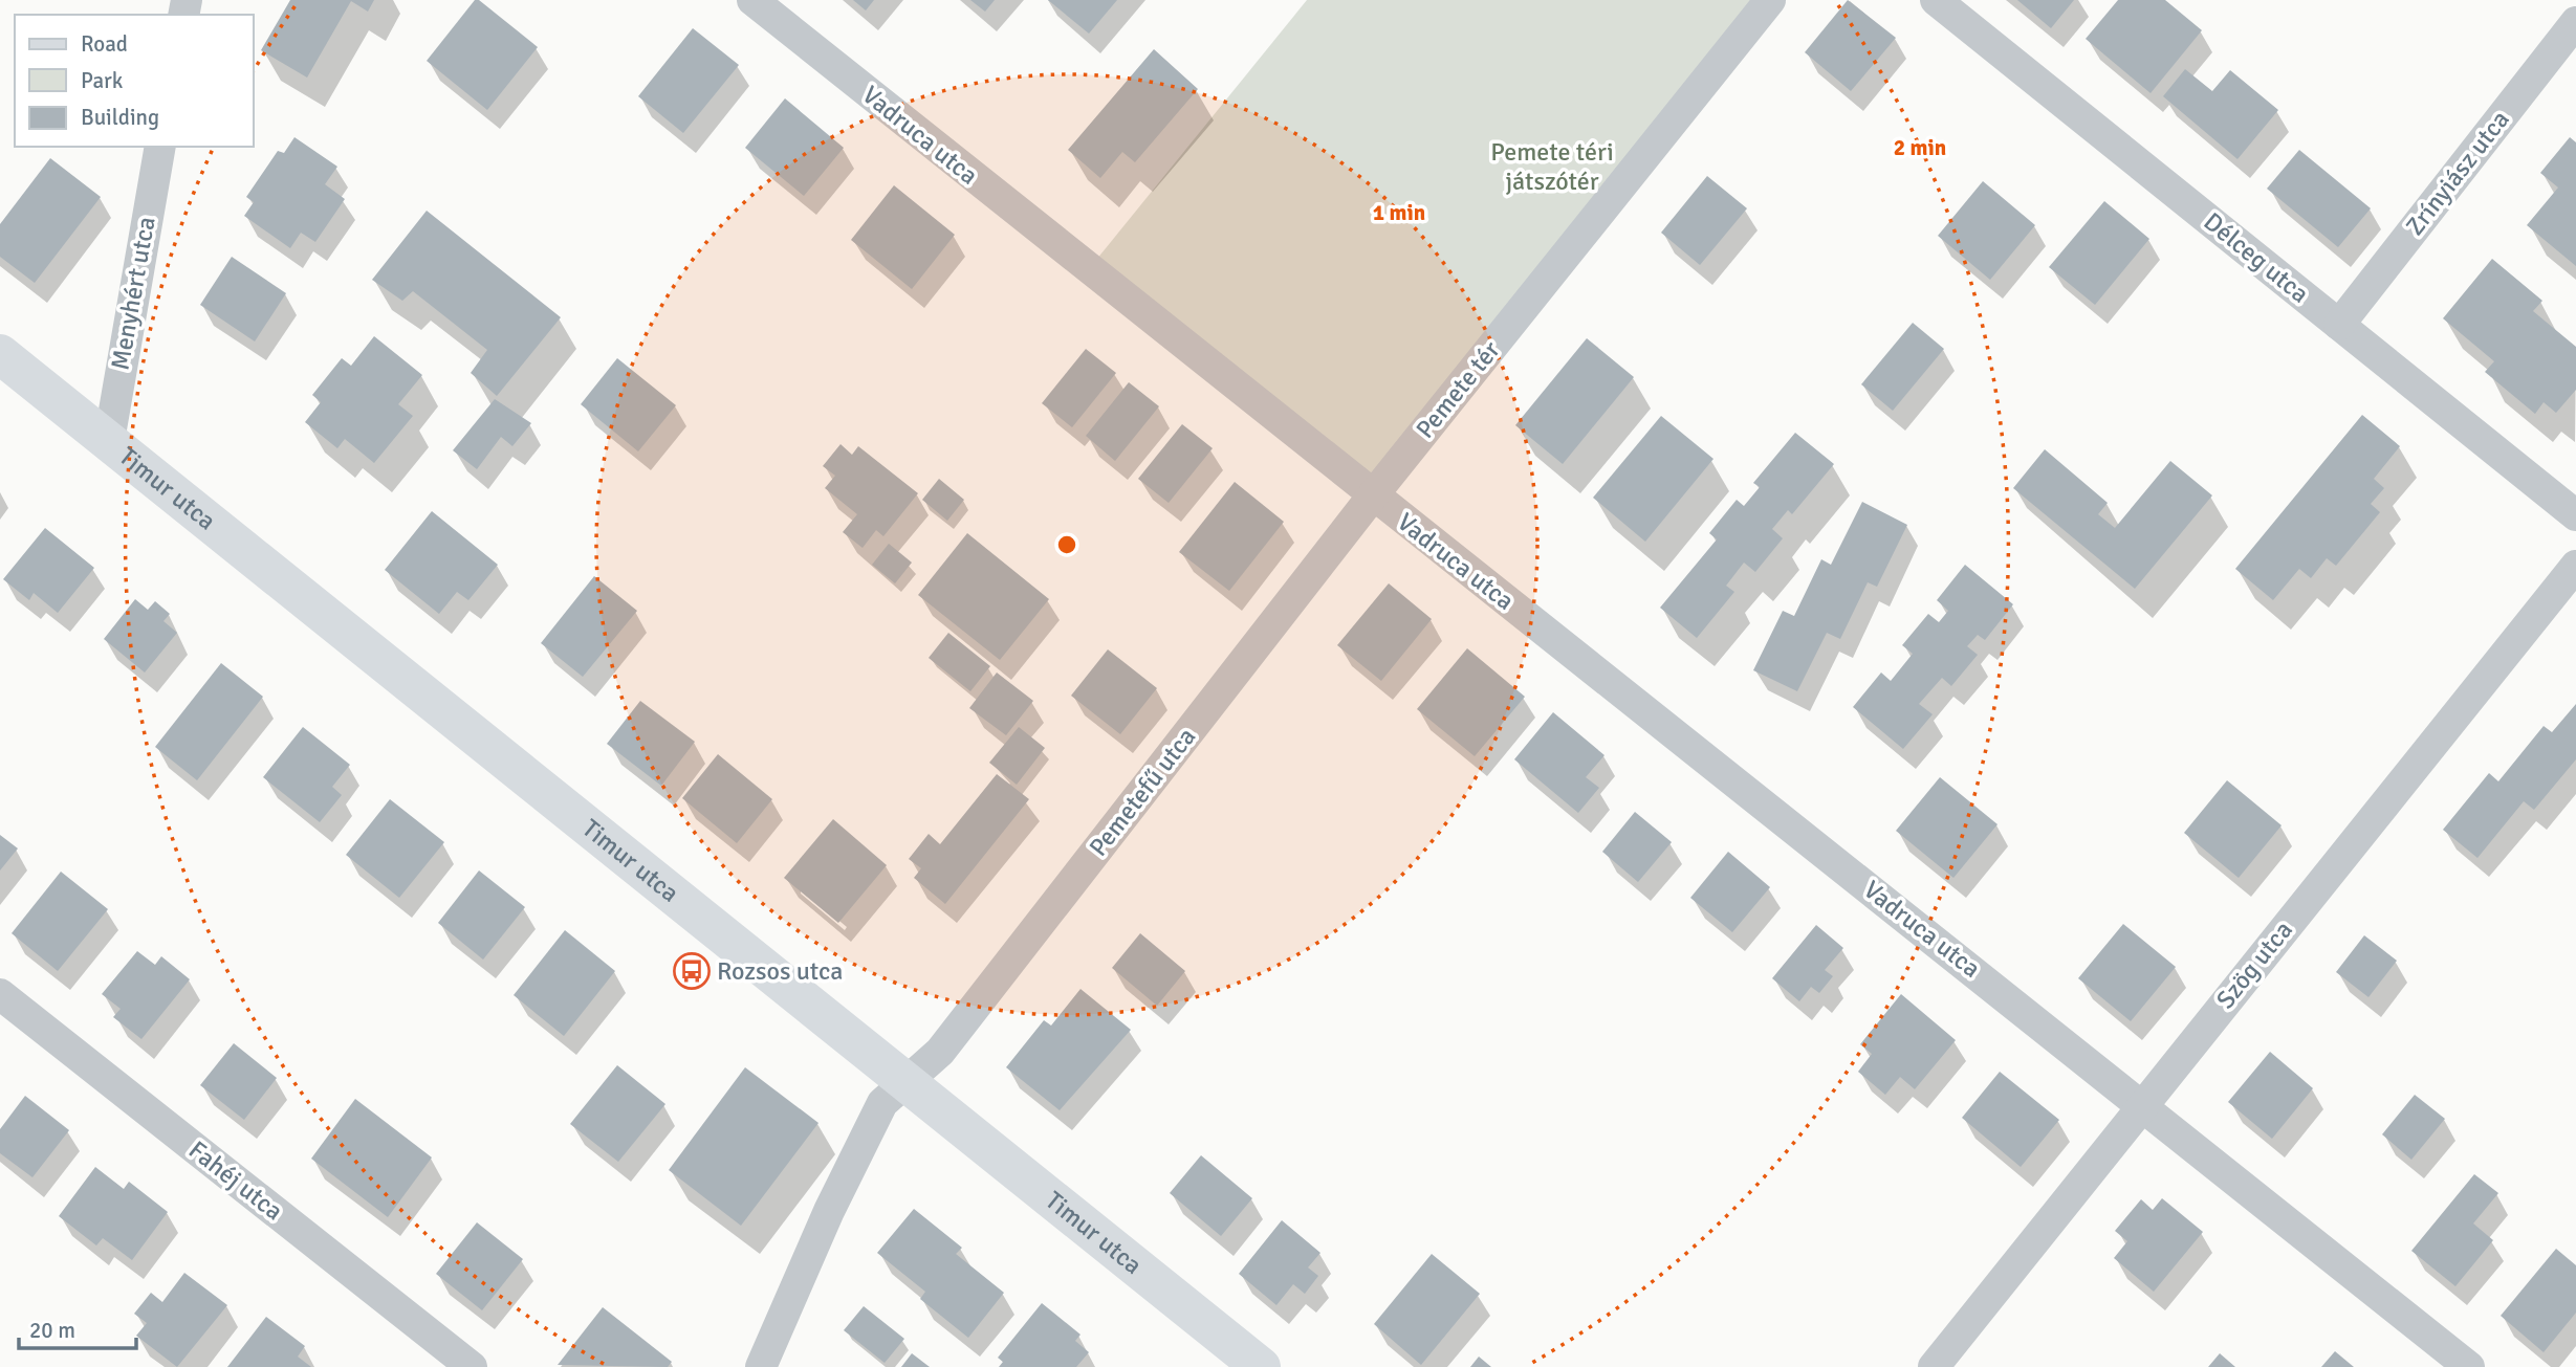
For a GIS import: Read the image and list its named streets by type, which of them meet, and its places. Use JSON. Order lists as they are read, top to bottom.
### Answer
{
  "streets": {
    "street": [
      "Vadruca utca",
      "Zrínyiász utca",
      "Délceg utca",
      "Menyhért utca",
      "Pemete tér",
      "Timur utca",
      "Pemetefű utca",
      "Szög utca",
      "Fahéj utca"
    ]
  },
  "crossings": [
    ["Vadruca utca", "Pemete tér"],
    ["Vadruca utca", "Pemetefű utca"],
    ["Vadruca utca", "Szög utca"],
    ["Zrínyiász utca", "Délceg utca"],
    ["Menyhért utca", "Timur utca"],
    ["Pemete tér", "Pemetefű utca"],
    ["Timur utca", "Pemetefű utca"]
  ],
  "parks": ["Pemete téri játszótér"],
  "places": {
    "bus stop": ["Rozsos utca"]
  },
  "legend": ["Road", "Park", "Building"],
  "scale_bar": "20 m",
  "rings": ["2 min", "1 min"]
}
